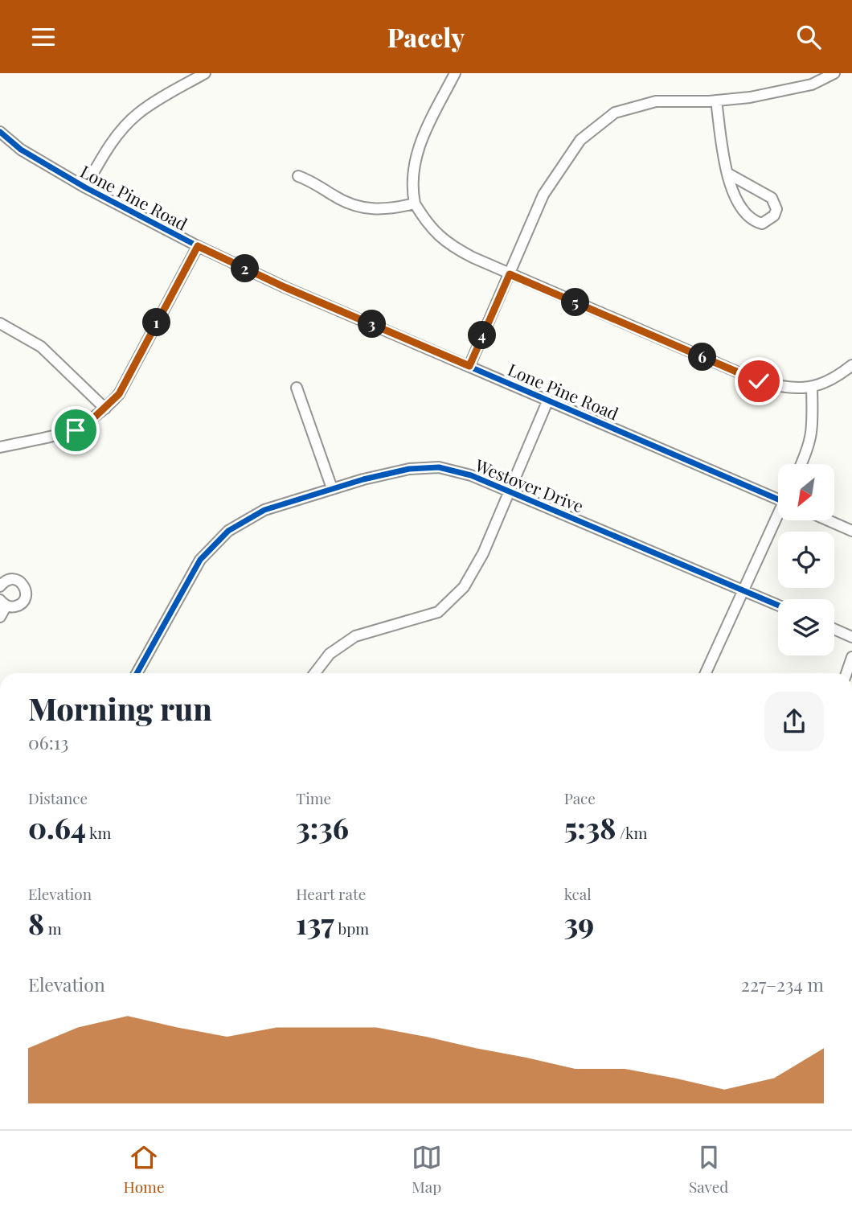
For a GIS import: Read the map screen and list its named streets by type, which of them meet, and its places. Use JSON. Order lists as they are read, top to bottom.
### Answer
{
  "streets": {
    "street": ["Lone Pine Road", "Westover Drive"]
  },
  "north": "bottom left",
  "page": {
    "header": "Pacely",
    "pins": [
      "2",
      "5",
      "1",
      "3",
      "4",
      "6"
    ],
    "heading": ["Morning run", "06:13"],
    "stats": [
      ["Distance", "0.64 km"],
      ["Time", "3:36"],
      ["Pace", "5:38 /km"],
      ["Elevation", "8 m"],
      ["Heart rate", "137 bpm"],
      ["kcal", "39"]
    ],
    "chart": ["Elevation", "227–234 m"],
    "tabs": ["Home", "Map", "Saved"]
  }
}
